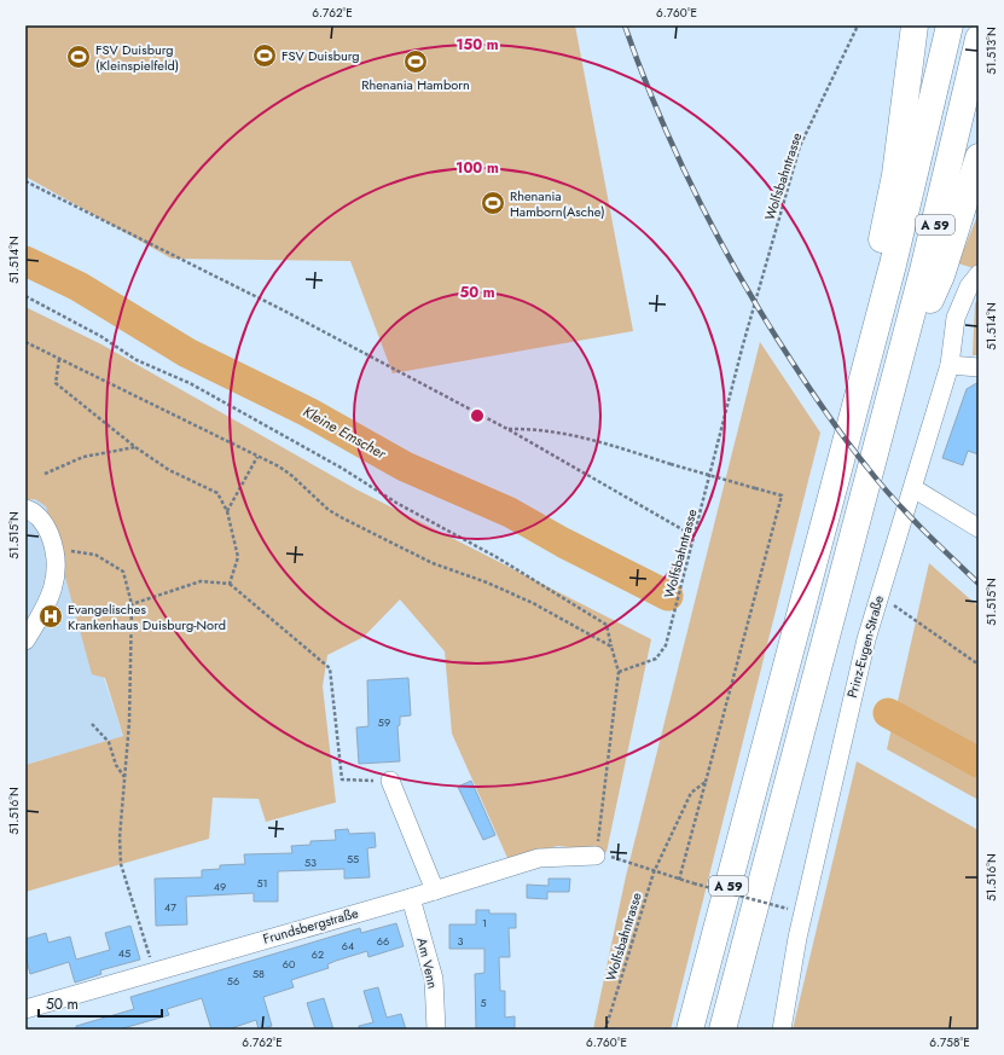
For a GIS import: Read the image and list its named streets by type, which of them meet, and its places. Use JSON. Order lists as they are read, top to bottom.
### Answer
{
  "streets": {
    "highway": ["A 59"],
    "street": ["Prinz-Eugen-Straße", "Frundsbergstraße", "Am Venn"],
    "path": ["Wolfsbahntrasse"]
  },
  "crossings": [
    ["Frundsbergstraße", "Am Venn"]
  ],
  "water": ["Kleine Emscher"],
  "places": {
    "sports": [
      "FSV Duisburg",
      "FSV Duisburg (Kleinspielfeld)",
      "Rhenania Hamborn",
      "Rhenania Hamborn(Asche)"
    ],
    "hospital": ["Evangelisches Krankenhaus Duisburg-Nord"]
  },
  "house_numbers": [
    "59",
    "55",
    "53",
    "51",
    "49",
    "47",
    "1",
    "66",
    "3",
    "64",
    "45",
    "62",
    "60",
    "58",
    "56",
    "5"
  ],
  "scale_bar": "50 m",
  "coordinates": [
    "6.762°E",
    "6.760°E",
    "51.513°N",
    "51.514°N",
    "51.515°N",
    "51.516°N",
    "6.758°E"
  ],
  "rings": ["150 m", "100 m", "50 m"]
}
